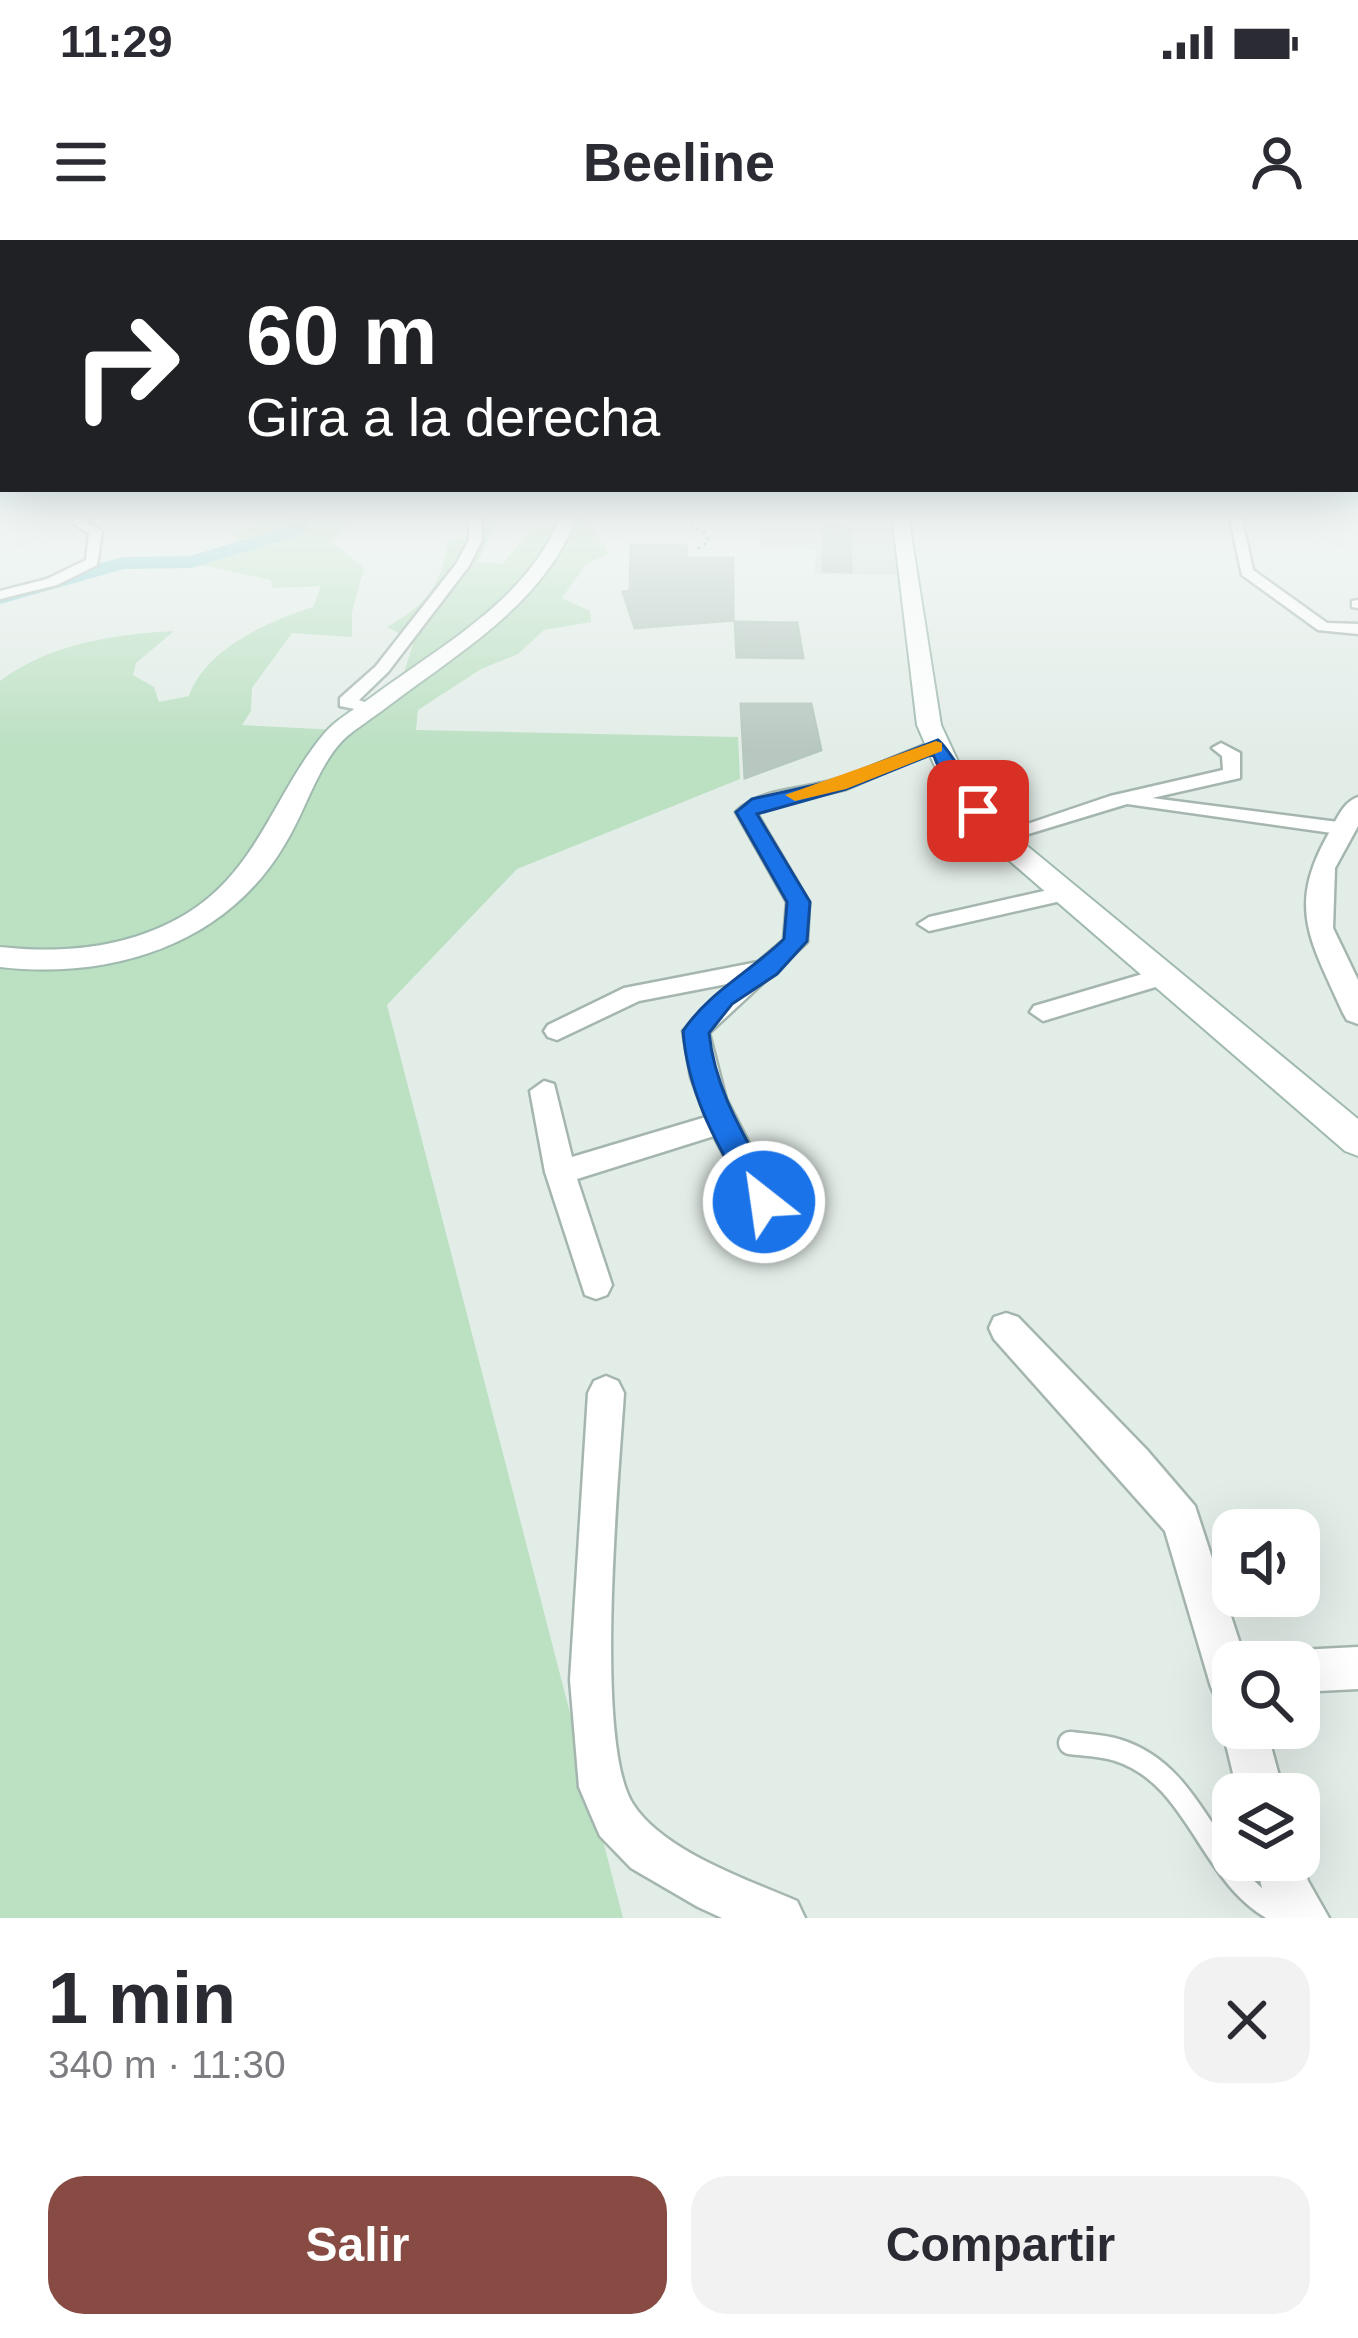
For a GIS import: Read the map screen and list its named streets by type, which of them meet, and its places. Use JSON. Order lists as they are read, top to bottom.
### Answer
{
  "page": {
    "status": "11:29",
    "header": "Beeline",
    "turn": ["60 m", "Gira a la derecha"],
    "heading": ["1 min", "340 m · 11:30"],
    "buttons": ["Salir", "Compartir"]
  }
}
